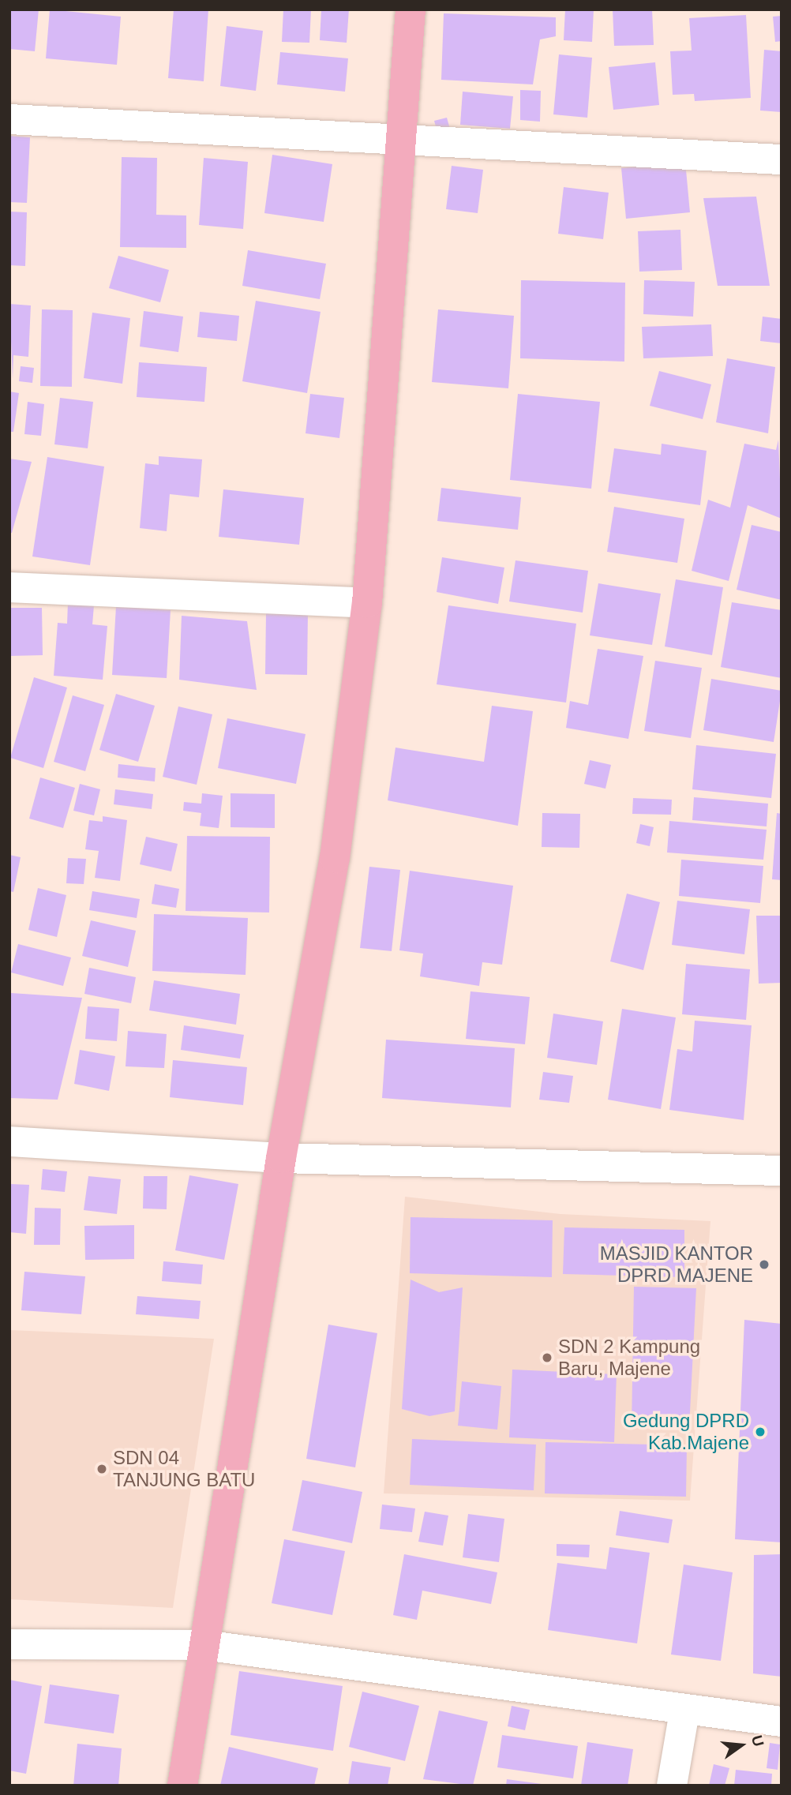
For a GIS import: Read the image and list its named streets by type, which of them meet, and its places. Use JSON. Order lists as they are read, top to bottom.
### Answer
{
  "places": [
    "MASJID KANTOR DPRD MAJENE",
    "SDN 2 Kampung Baru, Majene",
    "Gedung DPRD Kab.Majene",
    "SDN 04 TANJUNG BATU"
  ],
  "north": "right"
}
